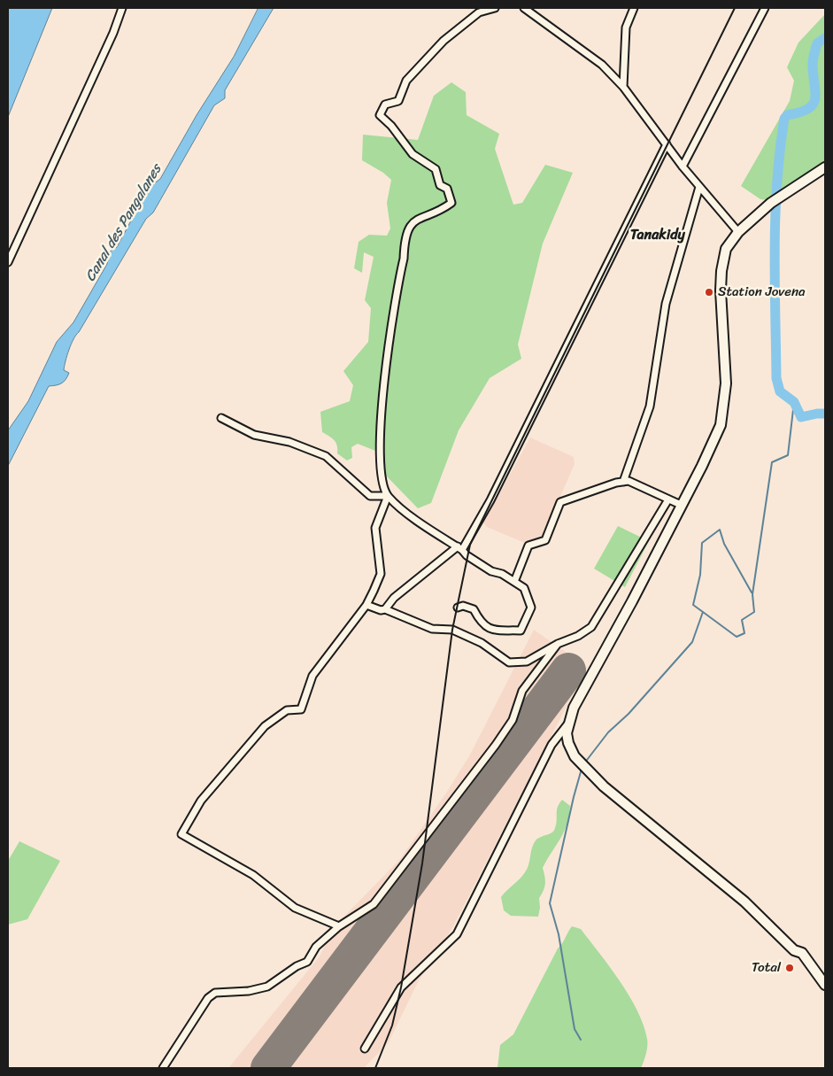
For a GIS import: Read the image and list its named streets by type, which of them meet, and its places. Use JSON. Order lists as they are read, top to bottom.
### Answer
{
  "districts": ["Tanakidy"],
  "water": ["Canal des Pangalanes"],
  "places": ["Station Jovena", "Total"]
}
